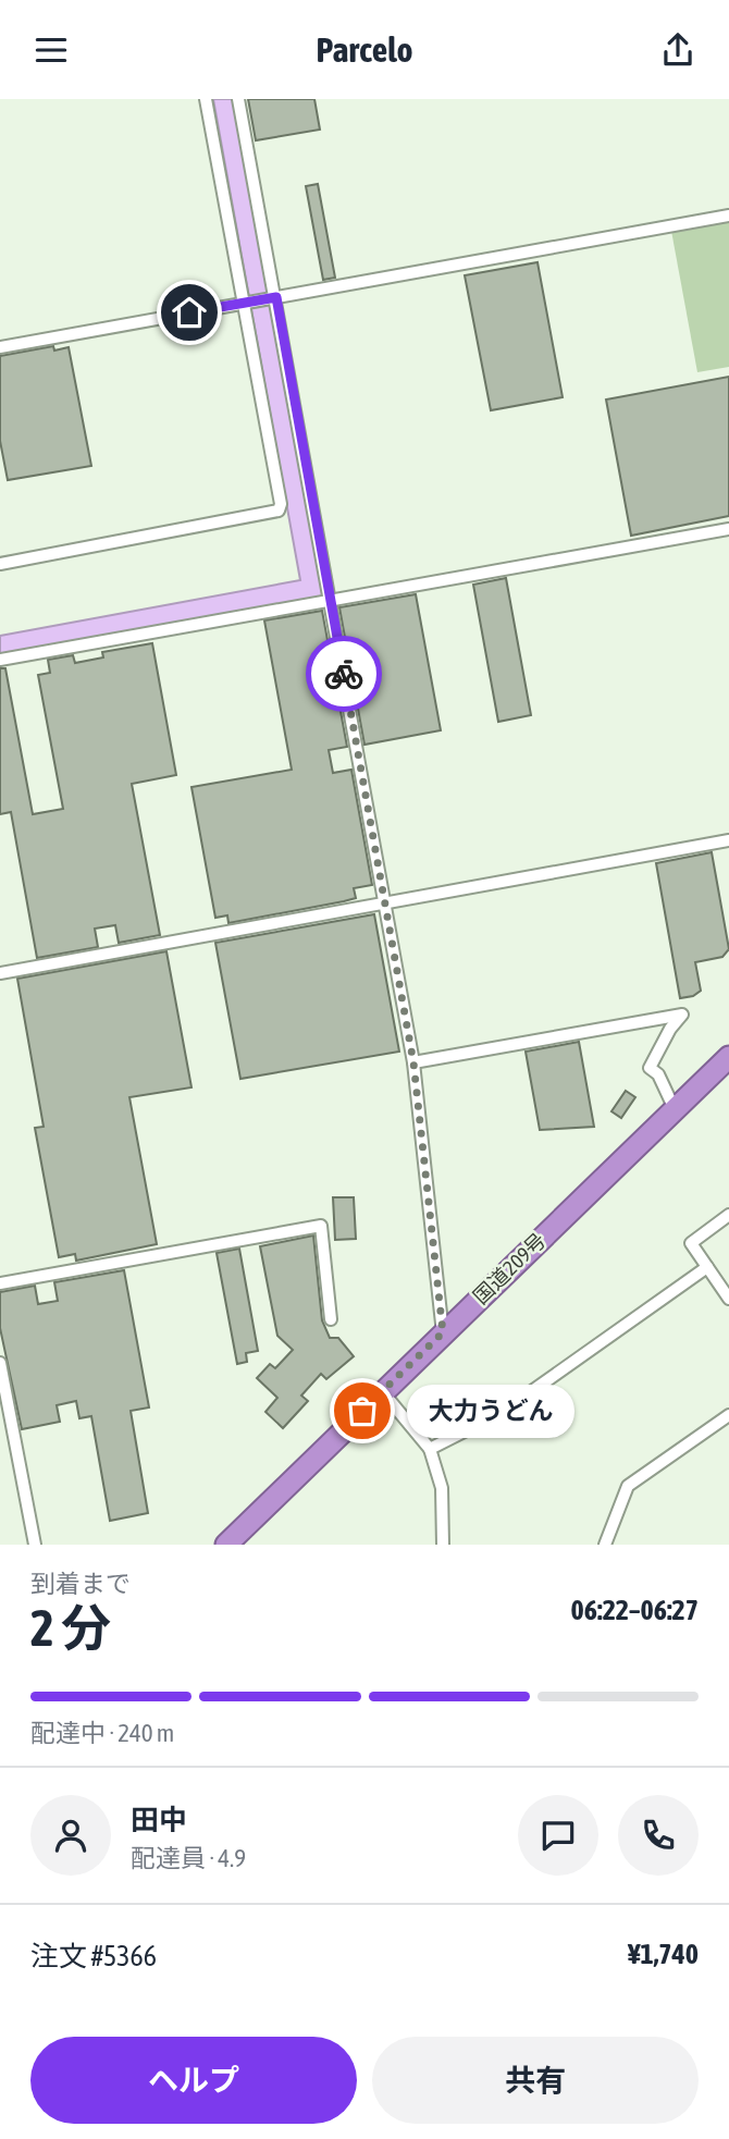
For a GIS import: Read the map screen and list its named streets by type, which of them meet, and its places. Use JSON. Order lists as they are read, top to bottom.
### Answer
{
  "streets": {
    "highway": ["国道209号"]
  },
  "places": ["大力うどん"],
  "page": {
    "header": "Parcelo",
    "bubble": "大力うどん",
    "heading": ["2 分", "到着まで", "06:22–06:27"],
    "panel": [
      "田中",
      "配達員 · 4.9",
      "注文 #5366",
      "¥1,740"
    ],
    "bar": "配達中 · 240 m",
    "buttons": ["ヘルプ", "共有"]
  }
}
